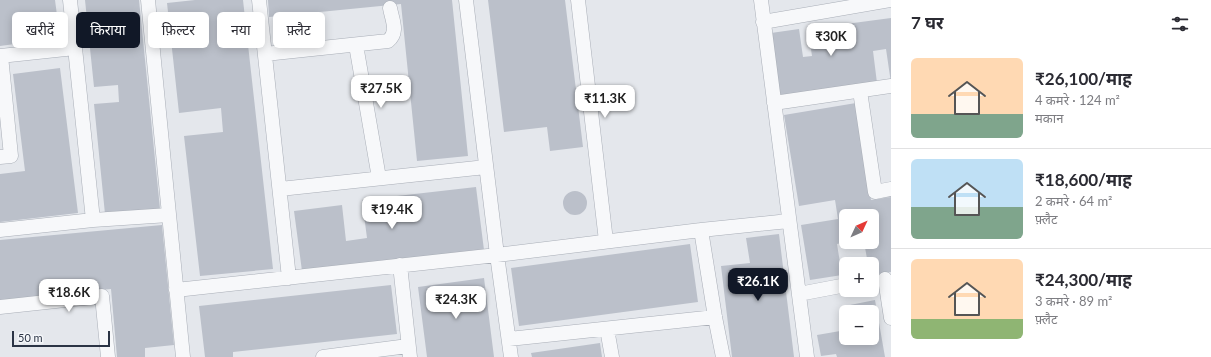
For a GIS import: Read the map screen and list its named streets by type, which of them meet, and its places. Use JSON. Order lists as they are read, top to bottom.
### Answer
{
  "scale_bar": "50 m",
  "north": "top right",
  "page": {
    "heading": "7 घर",
    "chip": [
      "खरीदें",
      "किराया",
      "फ़िल्टर",
      "नया",
      "फ़्लैट"
    ],
    "price": [
      "₹30K",
      "₹27.5K",
      "₹11.3K",
      "₹19.4K",
      "₹26.1K",
      "₹18.6K",
      "₹24.3K"
    ],
    "list": [
      {
        "name": "₹26,100/माह",
        "note": "4 कमरे · 124 m² · मकान"
      },
      {
        "name": "₹18,600/माह",
        "note": "2 कमरे · 64 m² · फ़्लैट"
      },
      {
        "name": "₹24,300/माह",
        "note": "3 कमरे · 89 m² · फ़्लैट"
      }
    ],
    "map_buttons": ["+", "−"],
    "scale": "50 m"
  }
}
